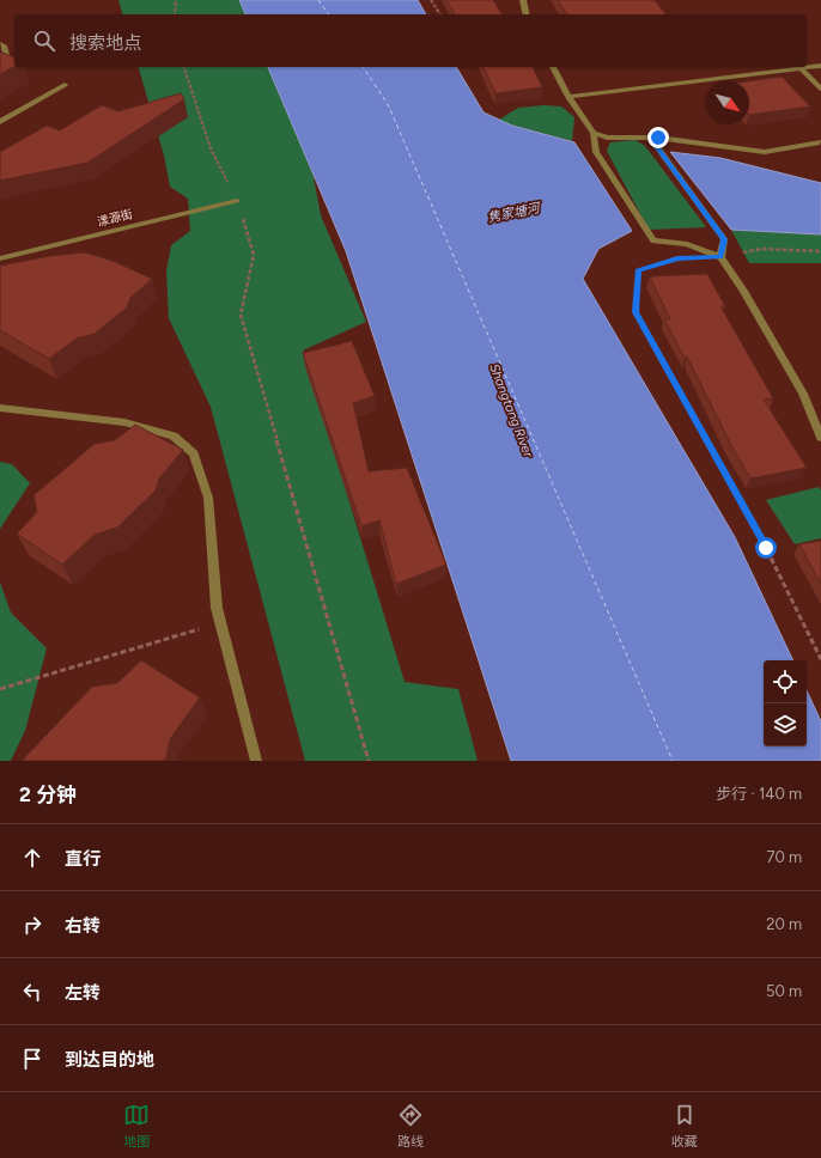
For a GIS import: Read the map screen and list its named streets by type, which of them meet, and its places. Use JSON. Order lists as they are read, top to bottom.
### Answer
{
  "streets": {
    "street": ["漾源街"]
  },
  "water": ["隽家塘河", "Shangtang River"],
  "north": "bottom right",
  "page": {
    "search": "搜索地点",
    "heading": ["2 分钟", "步行 · 140 m"],
    "list": [
      ["直行", "70 m"],
      ["右转", "20 m"],
      ["左转", "50 m"],
      "到达目的地"
    ],
    "nav": ["地图", "路线", "收藏"]
  }
}
